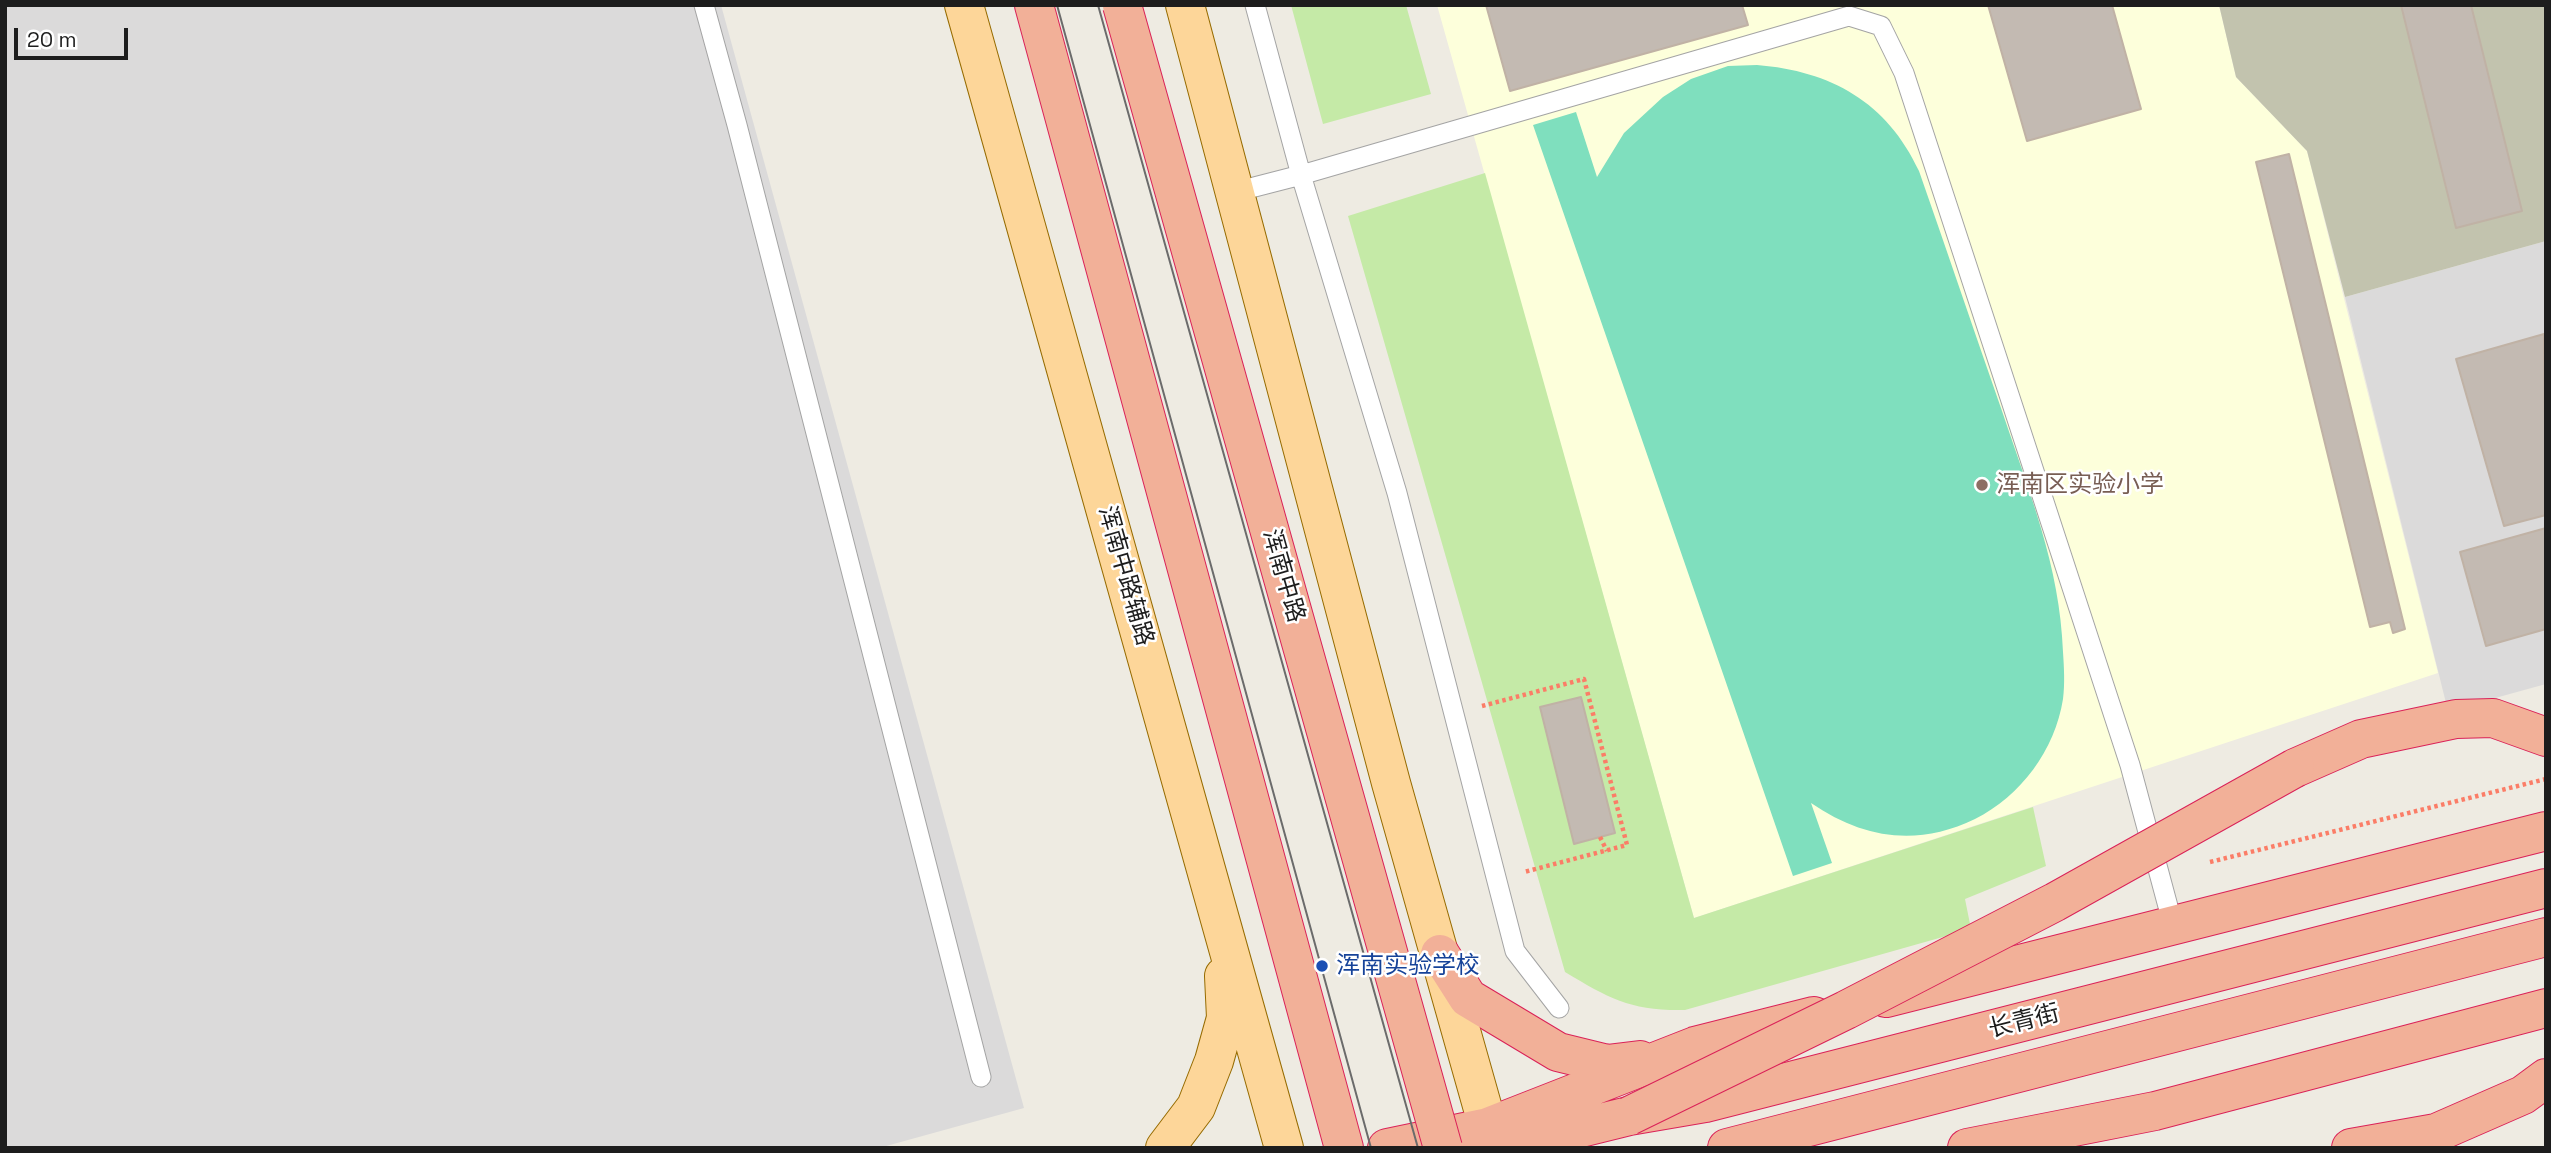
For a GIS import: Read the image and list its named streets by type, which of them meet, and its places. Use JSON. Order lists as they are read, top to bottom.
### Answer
{
  "streets": {
    "highway": ["浑南中路", "长青街"],
    "main road": ["浑南中路辅路"]
  },
  "places": ["浑南区实验小学", "浑南实验学校"],
  "scale_bar": "20 m"
}
